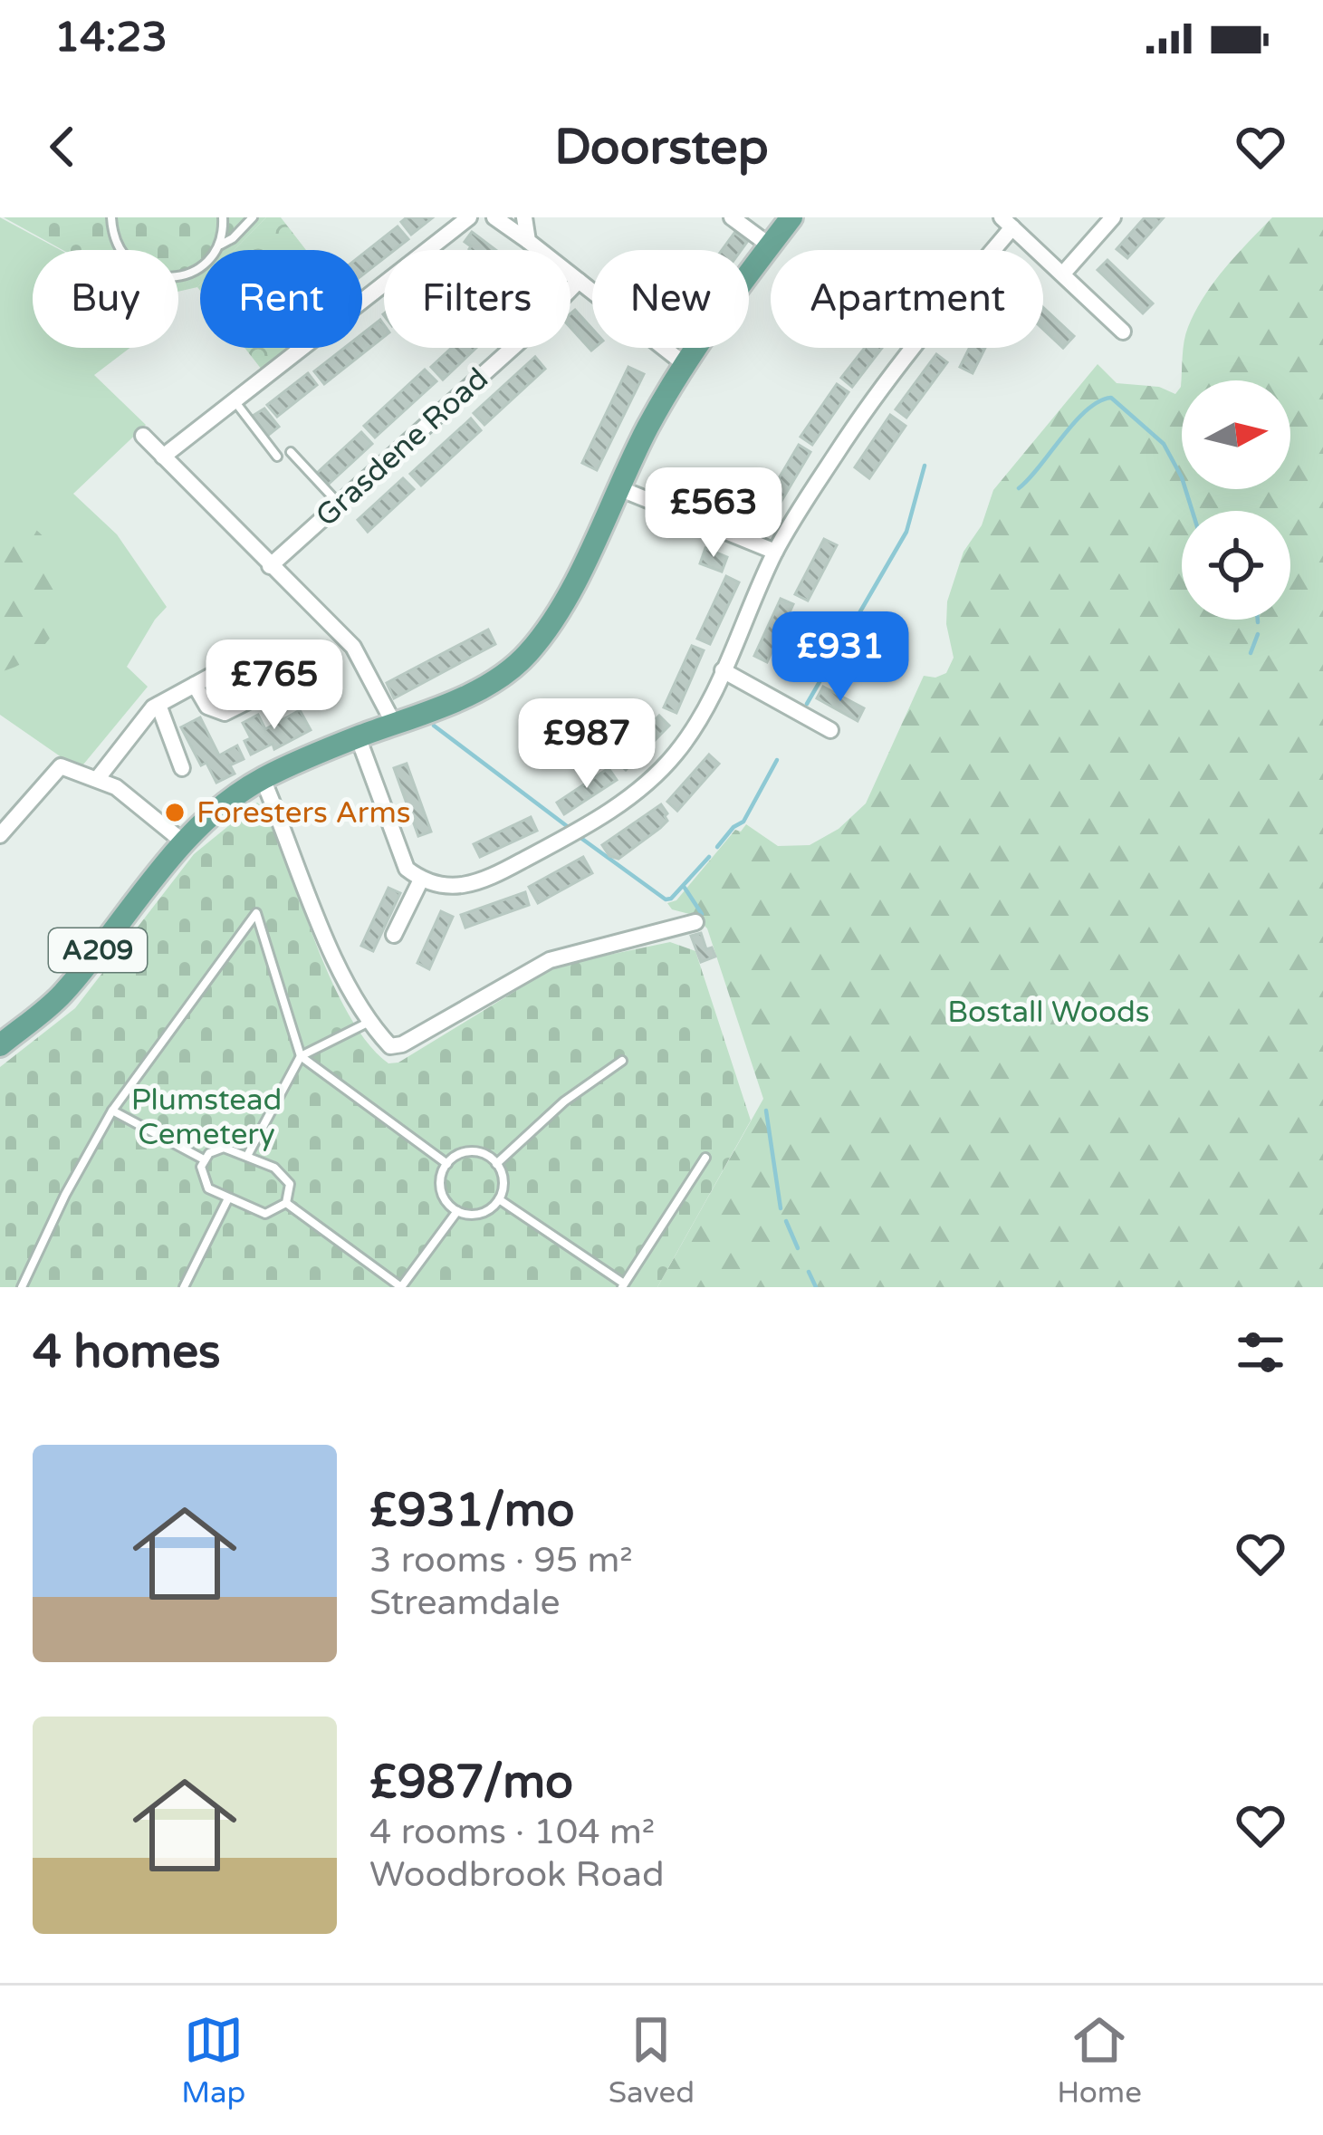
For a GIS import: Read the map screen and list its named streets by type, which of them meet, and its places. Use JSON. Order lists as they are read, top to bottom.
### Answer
{
  "streets": {
    "main road": ["A209"],
    "street": ["Grasdene Road"]
  },
  "parks": ["Bostall Woods", "Plumstead Cemetery"],
  "places": ["Foresters Arms"],
  "north": "right",
  "page": {
    "status": "14:23",
    "header": "Doorstep",
    "chip": [
      "Buy",
      "Rent",
      "Filters",
      "New",
      "Apartment"
    ],
    "price": [
      "£563",
      "£931",
      "£765",
      "£987"
    ],
    "heading": "4 homes",
    "list": [
      {
        "name": "£931/mo",
        "note": "3 rooms · 95 m² · Streamdale"
      },
      {
        "name": "£987/mo",
        "note": "4 rooms · 104 m² · Woodbrook Road"
      }
    ],
    "tabs": ["Map", "Saved", "Home"]
  }
}
